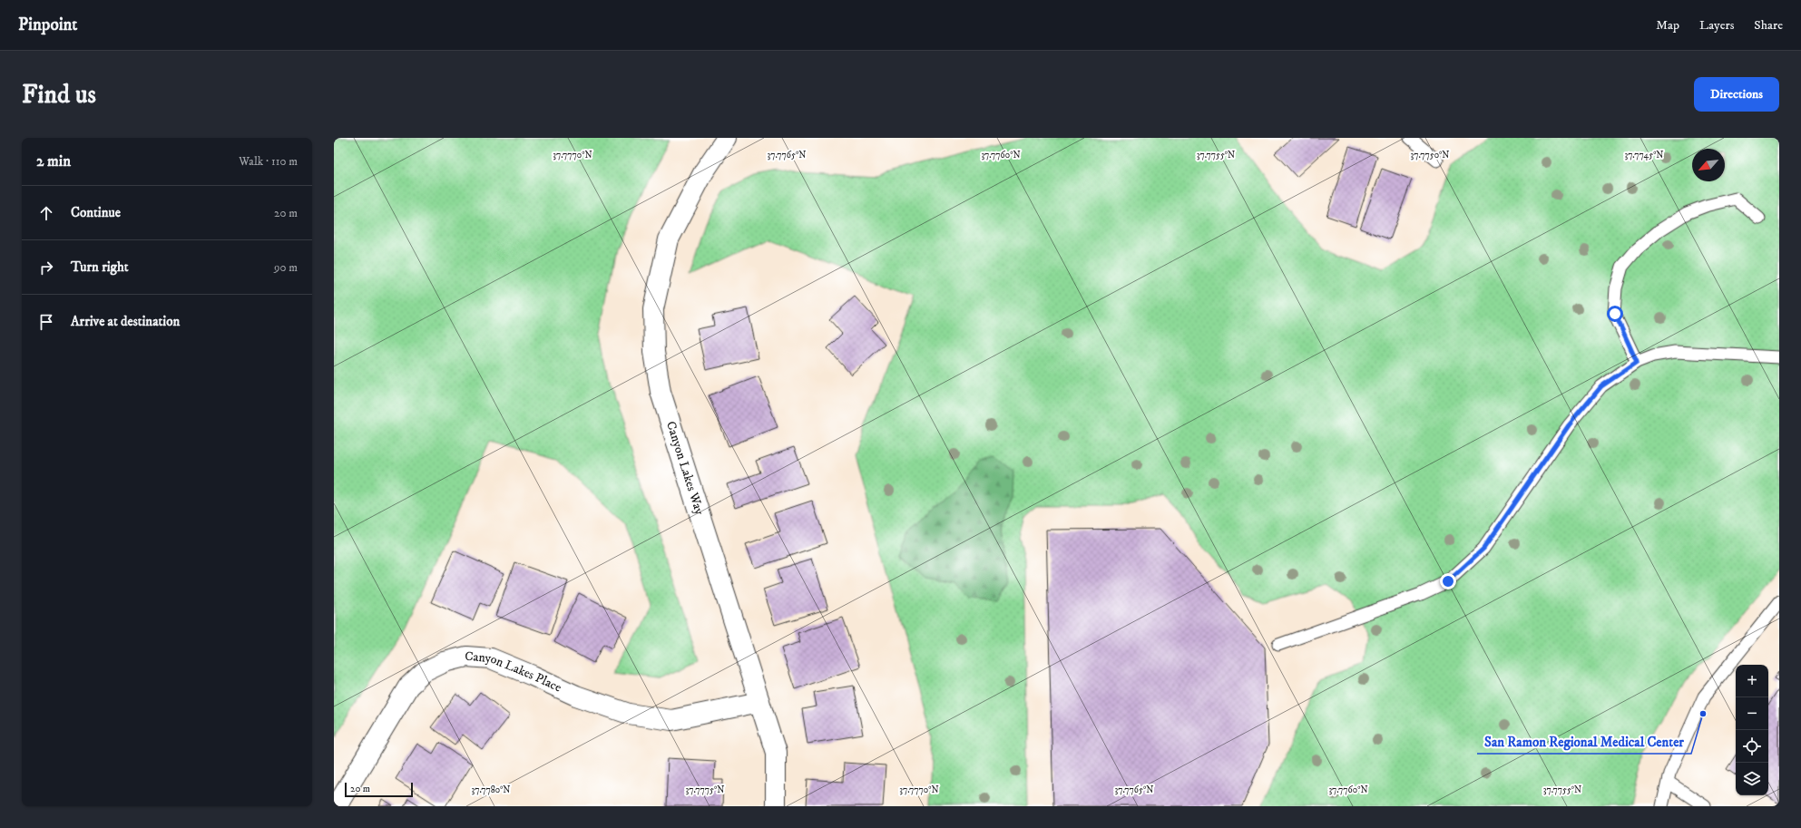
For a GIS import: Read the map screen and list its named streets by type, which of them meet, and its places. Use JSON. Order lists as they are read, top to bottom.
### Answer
{
  "streets": {
    "street": ["Canyon Lakes Way", "Canyon Lakes Place"]
  },
  "crossings": [
    ["Canyon Lakes Way", "Canyon Lakes Place"]
  ],
  "places": ["San Ramon Regional Medical Center"],
  "scale_bar": "20 m",
  "north": "bottom left",
  "page": {
    "header": "Pinpoint",
    "nav": ["Map", "Layers", "Share"],
    "buttons": "Directions",
    "title": "Find us",
    "heading": ["2 min", "Walk · 110 m"],
    "list": [
      ["Continue", "20 m"],
      ["Turn right", "90 m"],
      "Arrive at destination"
    ],
    "map_buttons": ["+", "−"],
    "scale": "20 m"
  },
  "coordinates": [
    "37.7770°N",
    "37.7765°N",
    "37.7760°N",
    "37.7755°N",
    "37.7750°N",
    "37.7745°N",
    "37.7780°N",
    "37.7775°N"
  ]
}
